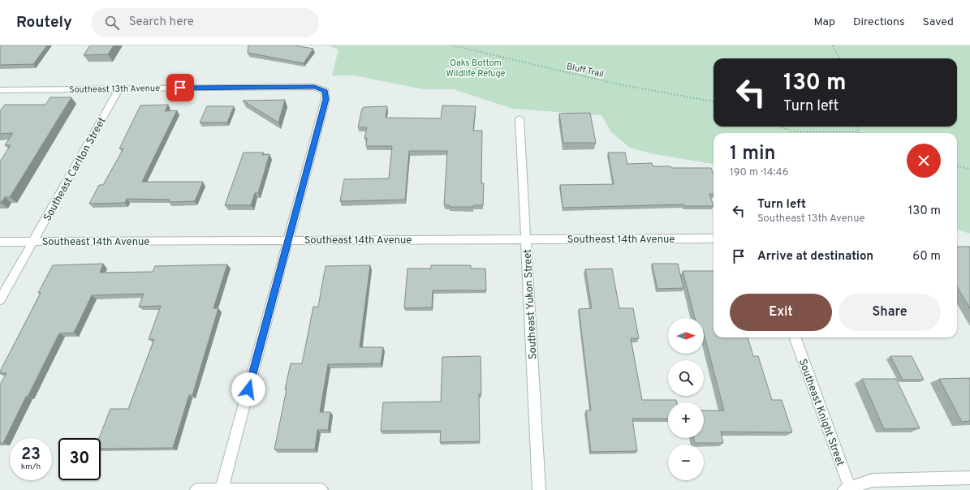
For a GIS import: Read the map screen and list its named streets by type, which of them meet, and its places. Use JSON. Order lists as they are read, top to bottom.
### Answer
{
  "streets": {
    "street": [
      "Southeast 13th Avenue",
      "Southeast Carlton Street",
      "Southeast 14th Avenue",
      "Southeast Yukon Street",
      "Southeast Knight Street"
    ],
    "path": ["Bluff Trail"]
  },
  "crossings": [
    ["Southeast 13th Avenue", "Southeast Carlton Street"],
    ["Southeast 13th Avenue", "Southeast 14th Avenue"],
    ["Southeast Carlton Street", "Southeast 14th Avenue"],
    ["Southeast 14th Avenue", "Southeast Yukon Street"]
  ],
  "parks": ["Oaks Bottom Wildlife Refuge"],
  "north": "right",
  "page": {
    "header": "Routely",
    "search": "Search here",
    "nav": ["Map", "Directions", "Saved"],
    "turn": ["130 m", "Turn left"],
    "heading": ["1 min", "190 m · 14:46"],
    "list": [
      {
        "name": "Turn left",
        "note": "Southeast 13th Avenue",
        "value": "130 m"
      },
      {
        "name": "Arrive at destination",
        "value": "60 m"
      }
    ],
    "buttons": ["Exit", "Share"],
    "map_buttons": ["+", "−"],
    "speed": "23 km/h",
    "limit": "30"
  }
}
